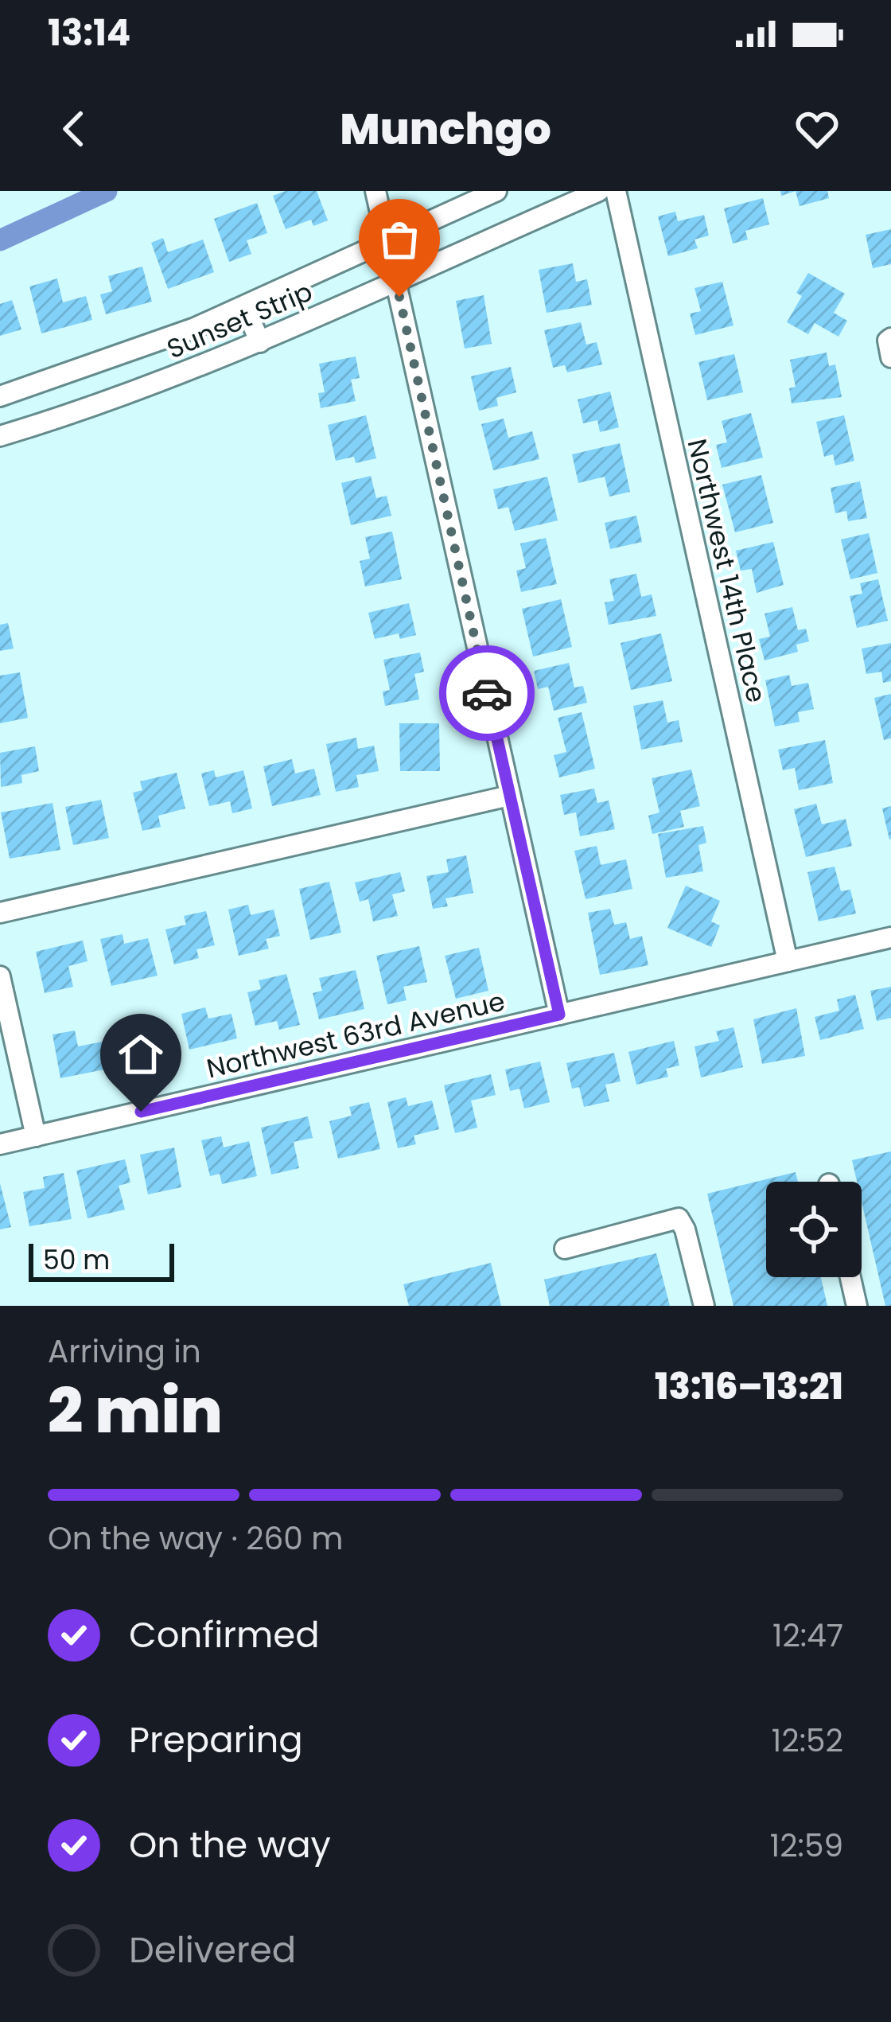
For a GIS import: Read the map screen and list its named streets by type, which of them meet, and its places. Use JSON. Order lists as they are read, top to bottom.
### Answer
{
  "streets": {
    "street": ["Sunset Strip", "Northwest 14th Place", "Northwest 63rd Avenue"]
  },
  "crossings": [
    ["Northwest 14th Place", "Northwest 63rd Avenue"]
  ],
  "scale_bar": "50 m",
  "page": {
    "status": "13:14",
    "header": "Munchgo",
    "scale": "50 m",
    "heading": ["2 min", "Arriving in", "13:16–13:21"],
    "bar": "On the way · 260 m",
    "list": [
      ["Confirmed", "12:47"],
      ["Preparing", "12:52"],
      ["On the way", "12:59"],
      "Delivered"
    ]
  }
}
